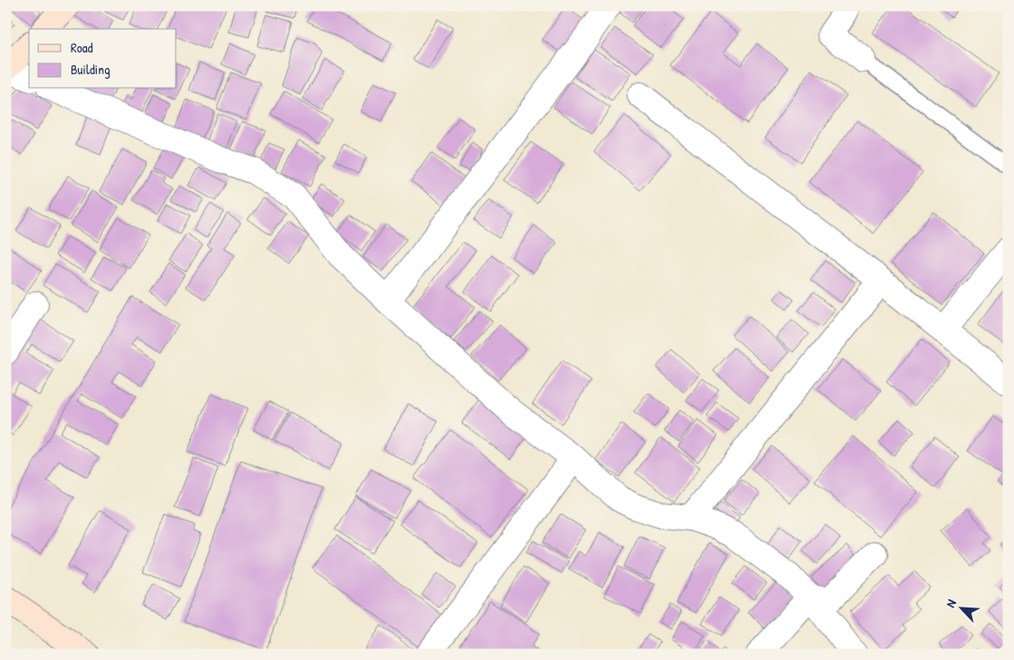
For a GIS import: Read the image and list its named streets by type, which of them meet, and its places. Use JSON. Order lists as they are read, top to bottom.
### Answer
{
  "legend": ["Road", "Building"],
  "north": "top left"
}
